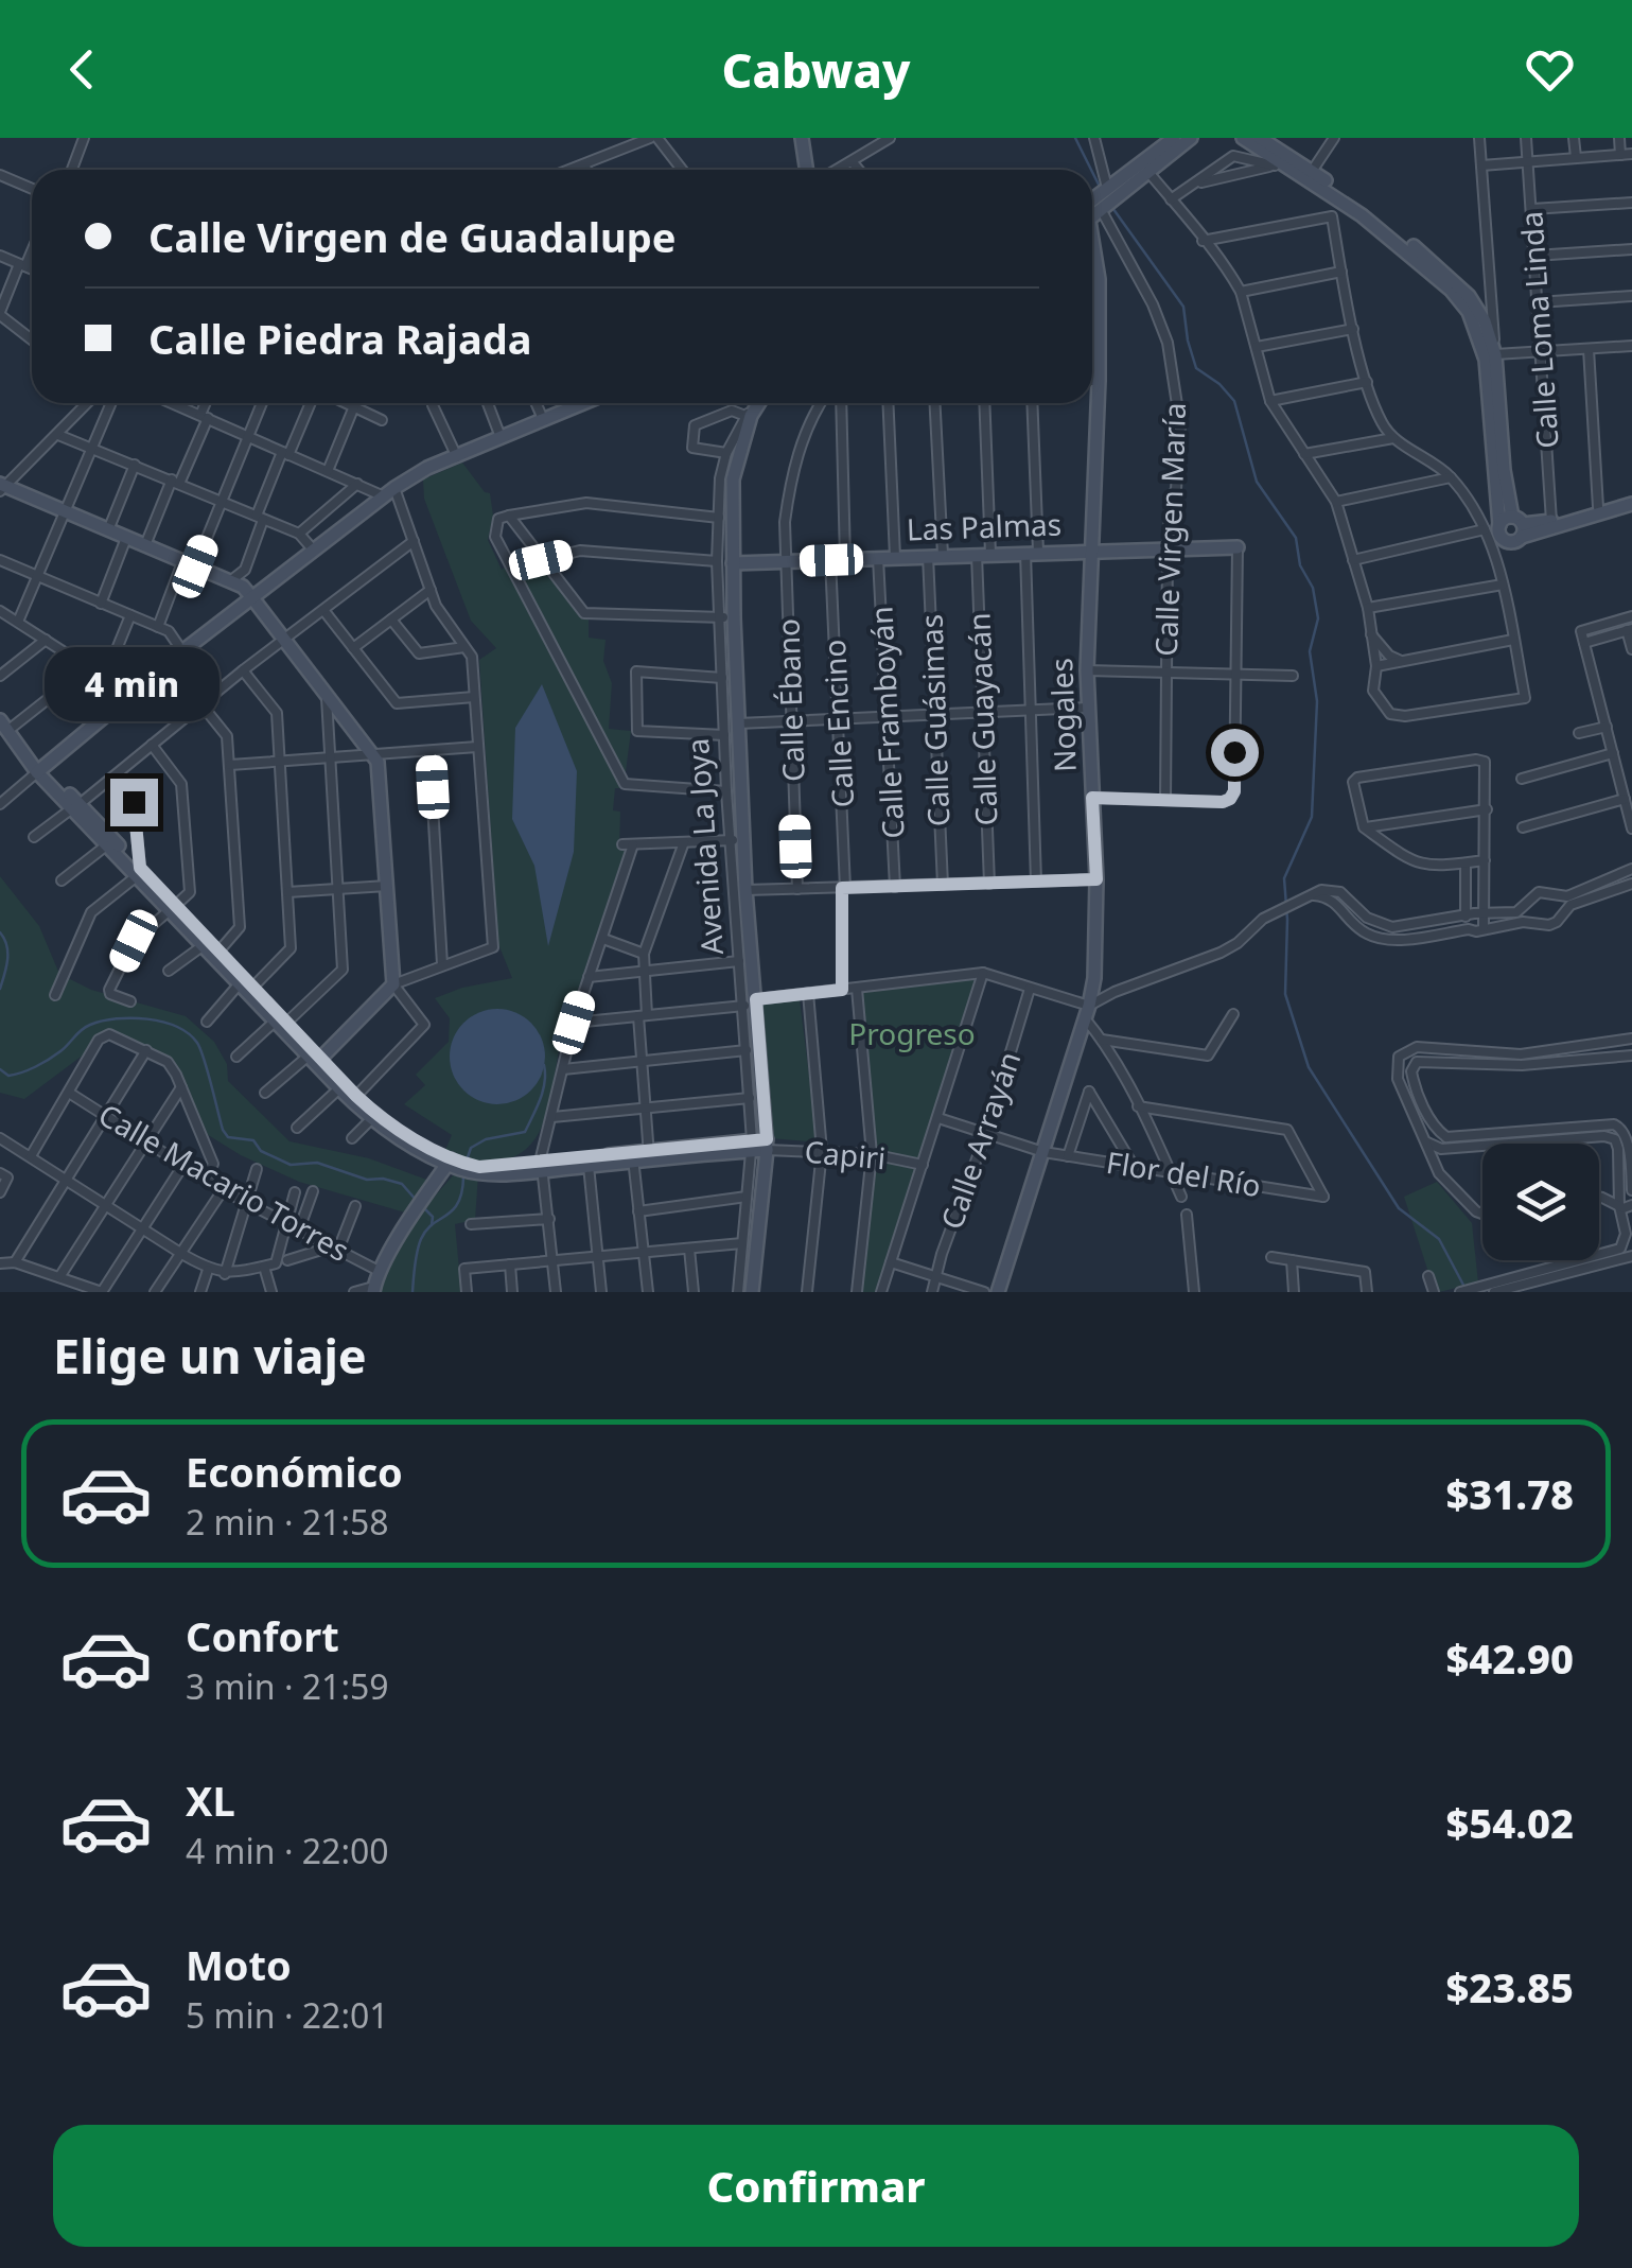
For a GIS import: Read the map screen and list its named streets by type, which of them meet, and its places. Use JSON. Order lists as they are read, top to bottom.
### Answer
{
  "streets": {
    "street": [
      "Calle Loma Linda",
      "Las Palmas",
      "Calle Virgen María",
      "Calle Ébano",
      "Nogales",
      "Calle Guayacán",
      "Calle Guásimas",
      "Calle Framboyán",
      "Calle Encino",
      "Avenida La Joya",
      "Calle Arrayán",
      "Capiri",
      "Flor del Río",
      "Calle Macario Torres"
    ]
  },
  "crossings": [
    ["Las Palmas", "Calle Virgen María"],
    ["Las Palmas", "Calle Ébano"],
    ["Las Palmas", "Nogales"],
    ["Las Palmas", "Calle Guayacán"],
    ["Las Palmas", "Calle Guásimas"],
    ["Las Palmas", "Calle Framboyán"],
    ["Las Palmas", "Calle Encino"],
    ["Las Palmas", "Avenida La Joya"],
    ["Nogales", "Flor del Río"],
    ["Avenida La Joya", "Capiri"],
    ["Calle Arrayán", "Flor del Río"]
  ],
  "parks": ["Progreso"],
  "page": {
    "header": "Cabway",
    "banner": ["Calle Virgen de Guadalupe", "Calle Piedra Rajada"],
    "bubble": "4 min",
    "heading": "Elige un viaje",
    "list": [
      {
        "name": "Económico",
        "note": "2 min · 21:58",
        "value": "$31.78"
      },
      {
        "name": "Confort",
        "note": "3 min · 21:59",
        "value": "$42.90"
      },
      {
        "name": "XL",
        "note": "4 min · 22:00",
        "value": "$54.02"
      },
      {
        "name": "Moto",
        "note": "5 min · 22:01",
        "value": "$23.85"
      }
    ],
    "buttons": "Confirmar"
  }
}
